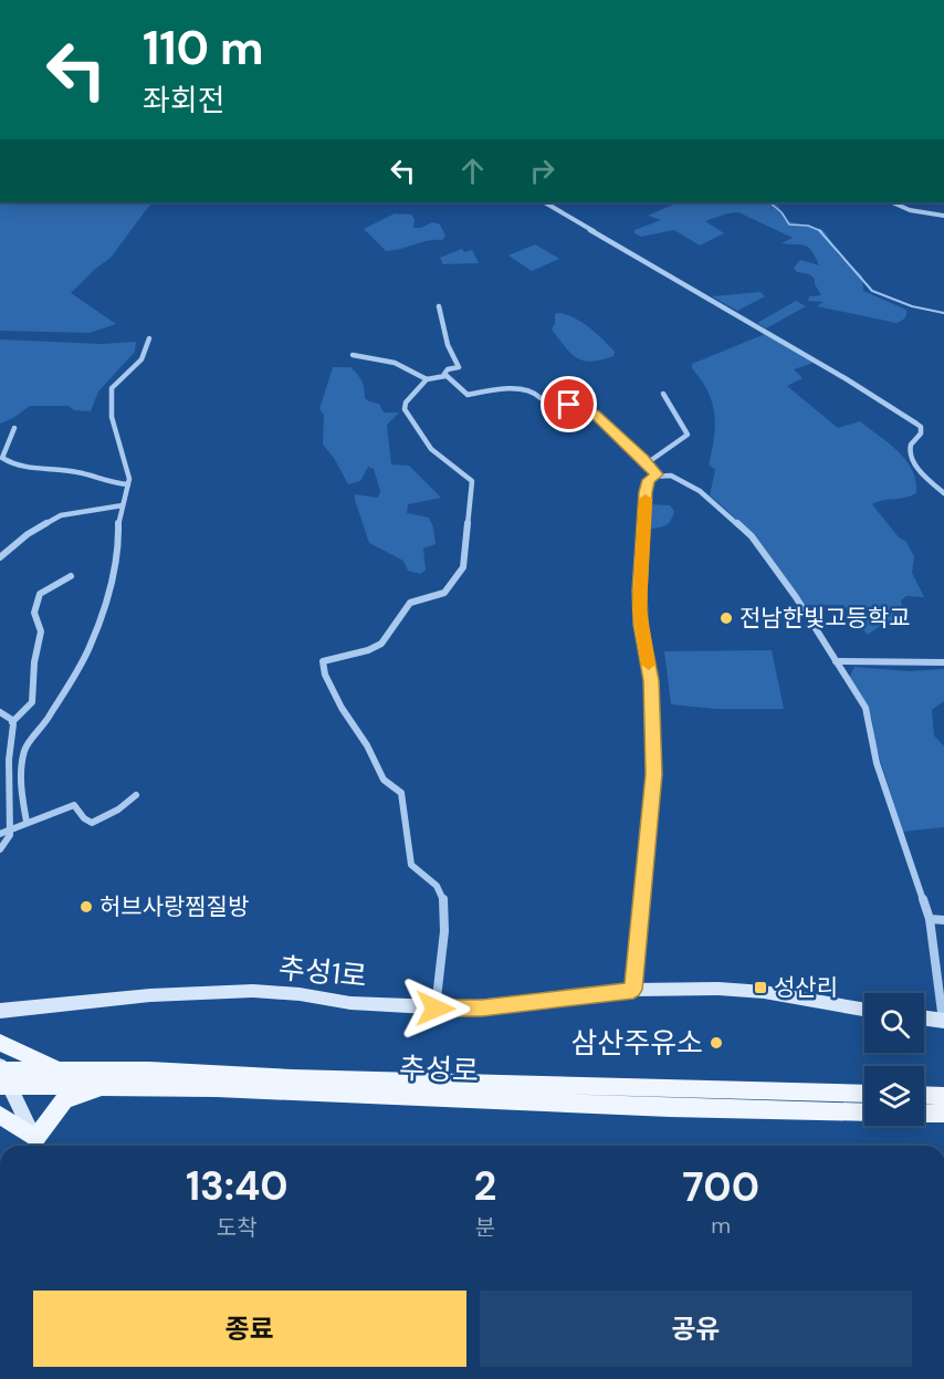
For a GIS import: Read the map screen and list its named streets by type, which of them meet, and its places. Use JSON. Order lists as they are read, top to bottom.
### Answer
{
  "streets": {
    "main road": ["추성로"],
    "street": ["추성1로"]
  },
  "places": {
    "other": ["전남한빛고등학교", "허브사랑찜질방", "삼산주유소"],
    "transit": ["성산리"]
  },
  "page": {
    "turn": ["110 m", "좌회전"],
    "eta": [
      "13:40",
      "도착",
      "2",
      "분",
      "700",
      "m"
    ],
    "buttons": ["종료", "공유"]
  }
}
